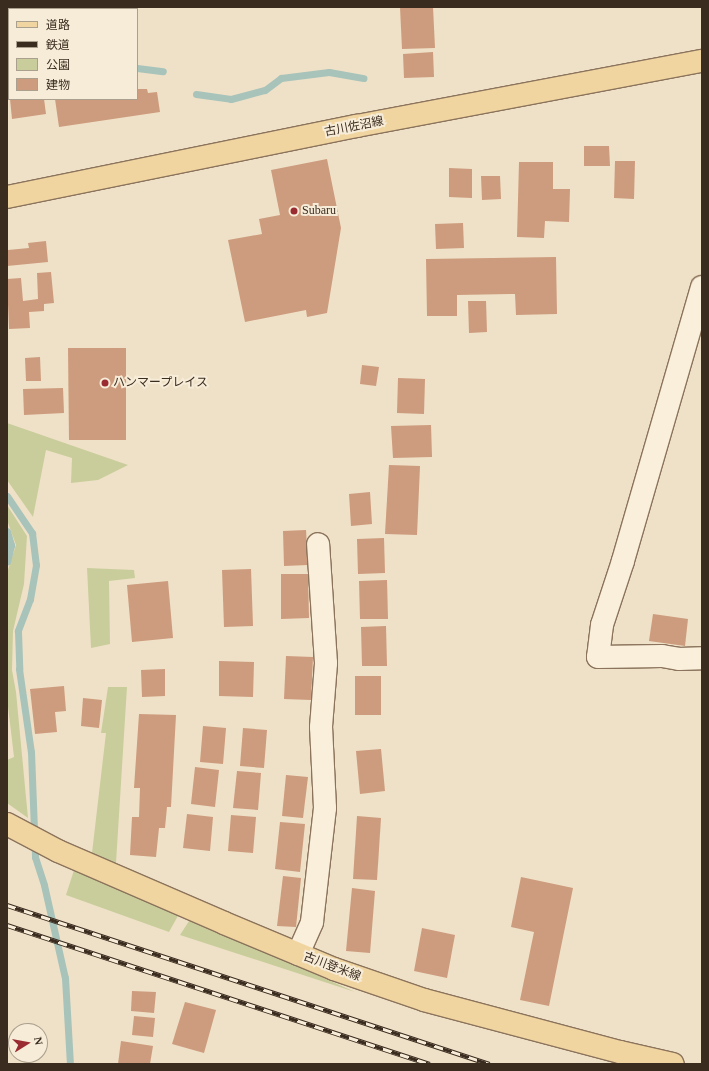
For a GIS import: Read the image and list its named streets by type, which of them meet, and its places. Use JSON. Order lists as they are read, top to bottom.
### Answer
{
  "streets": {
    "main road": ["古川佐沼線", "古川登米線"]
  },
  "places": ["Subaru", "ハンマープレイス"],
  "legend": [
    "道路",
    "鉄道",
    "公園",
    "建物"
  ],
  "north": "right"
}
